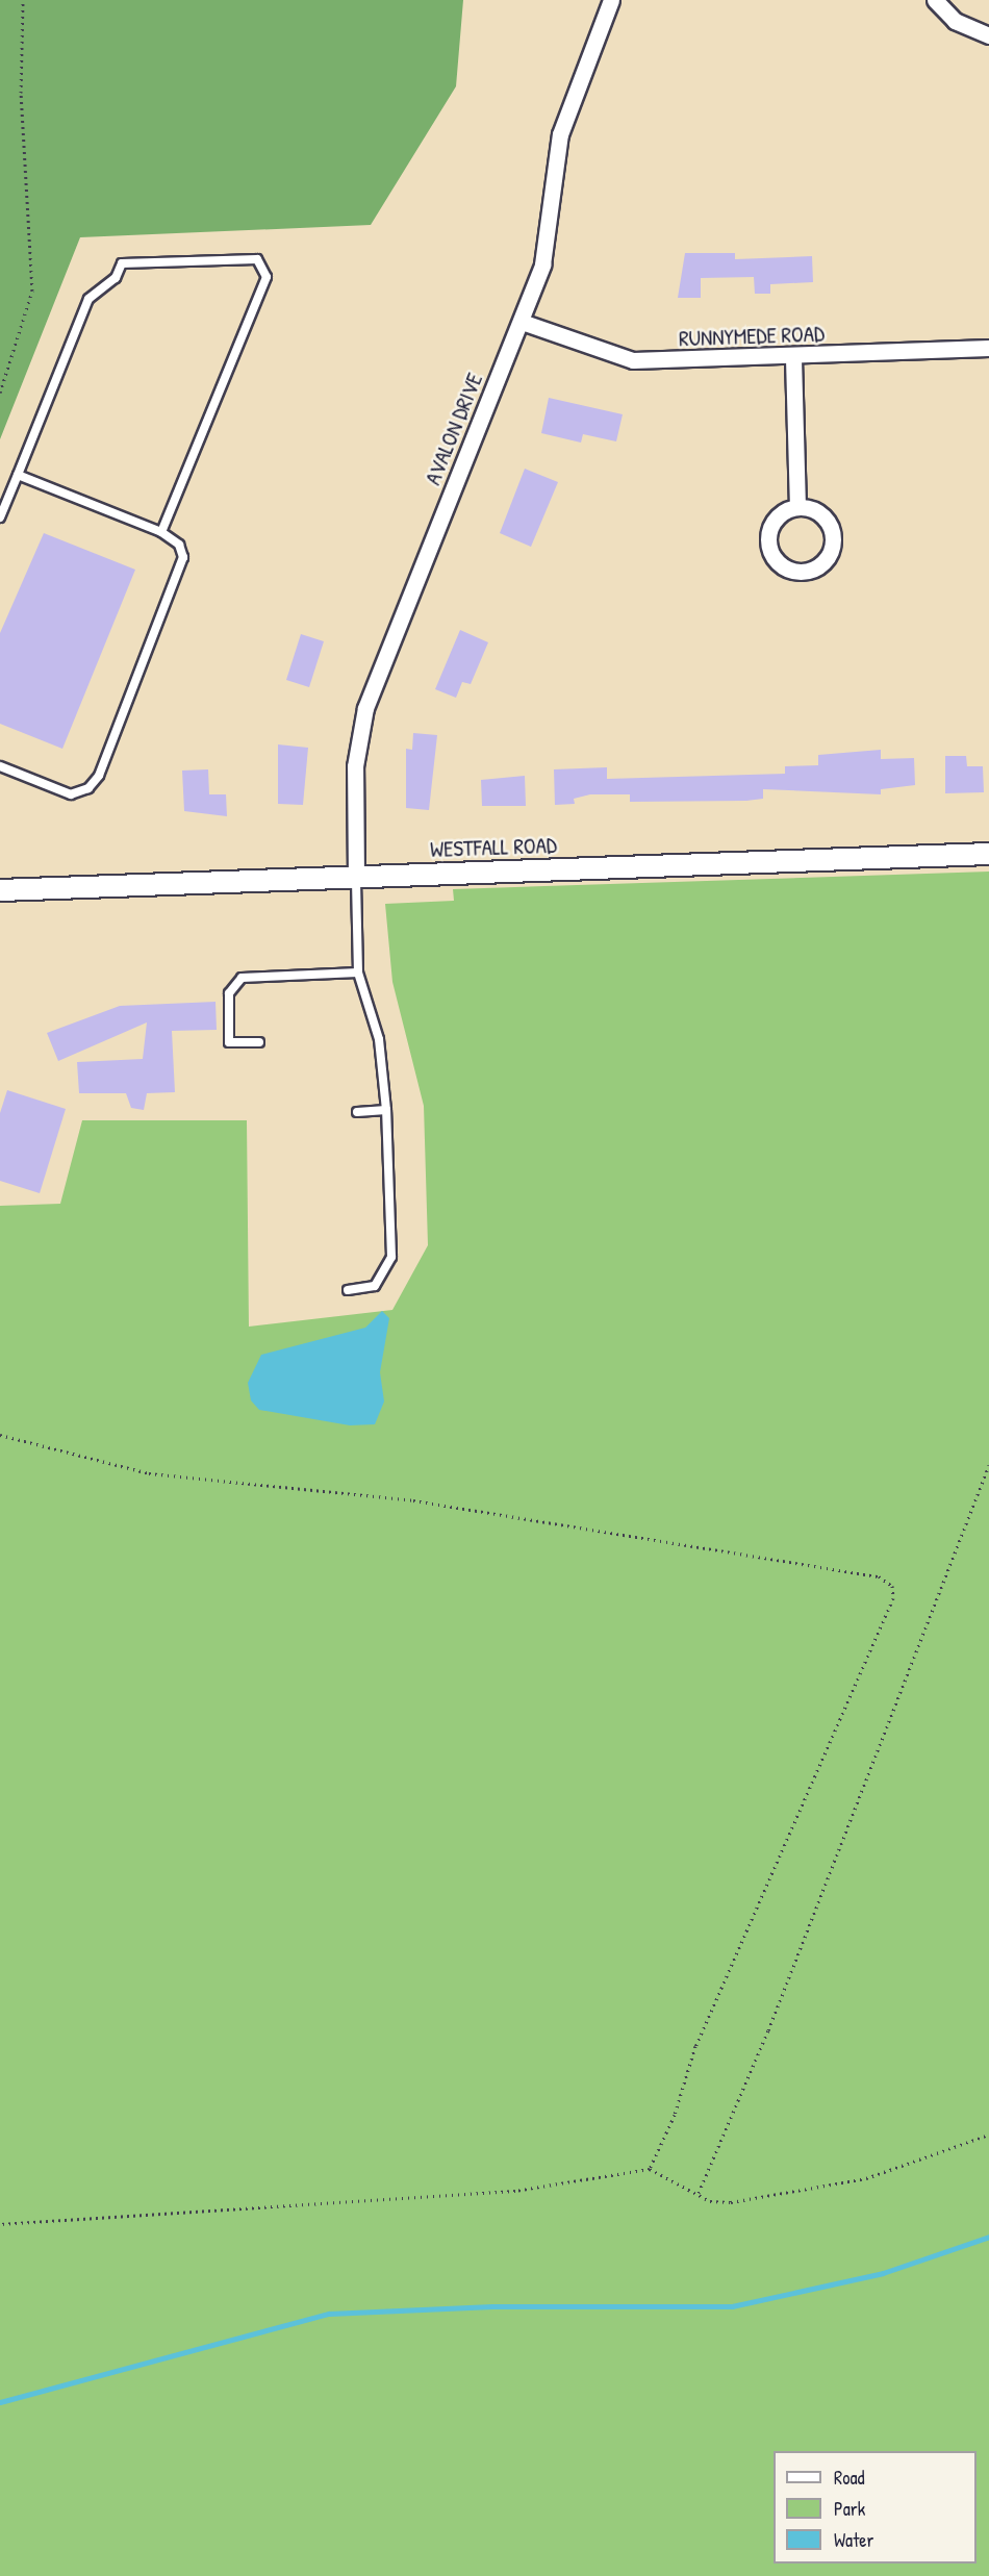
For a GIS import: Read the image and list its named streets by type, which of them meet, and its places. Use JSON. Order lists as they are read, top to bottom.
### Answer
{
  "streets": {
    "street": ["RUNNYMEDE ROAD", "AVALON DRIVE", "WESTFALL ROAD"]
  },
  "crossings": [
    ["RUNNYMEDE ROAD", "AVALON DRIVE"],
    ["AVALON DRIVE", "WESTFALL ROAD"]
  ],
  "legend": ["Road", "Park", "Water"]
}
